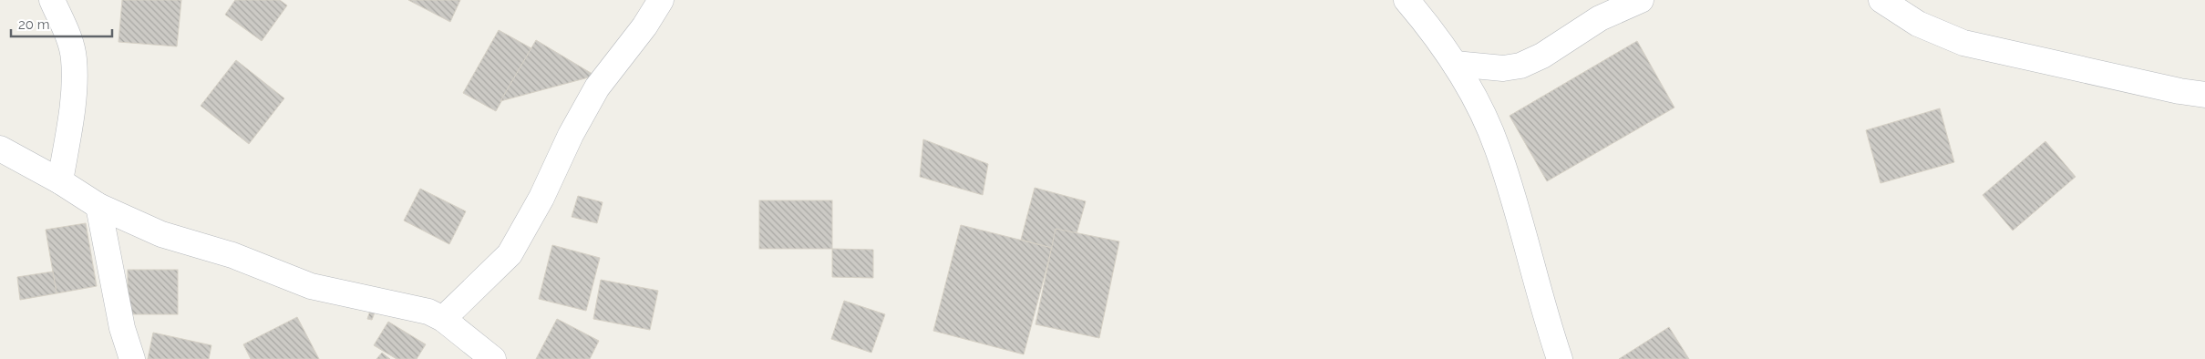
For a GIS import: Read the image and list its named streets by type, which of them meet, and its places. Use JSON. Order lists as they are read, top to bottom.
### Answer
{
  "scale_bar": "20 m"
}
